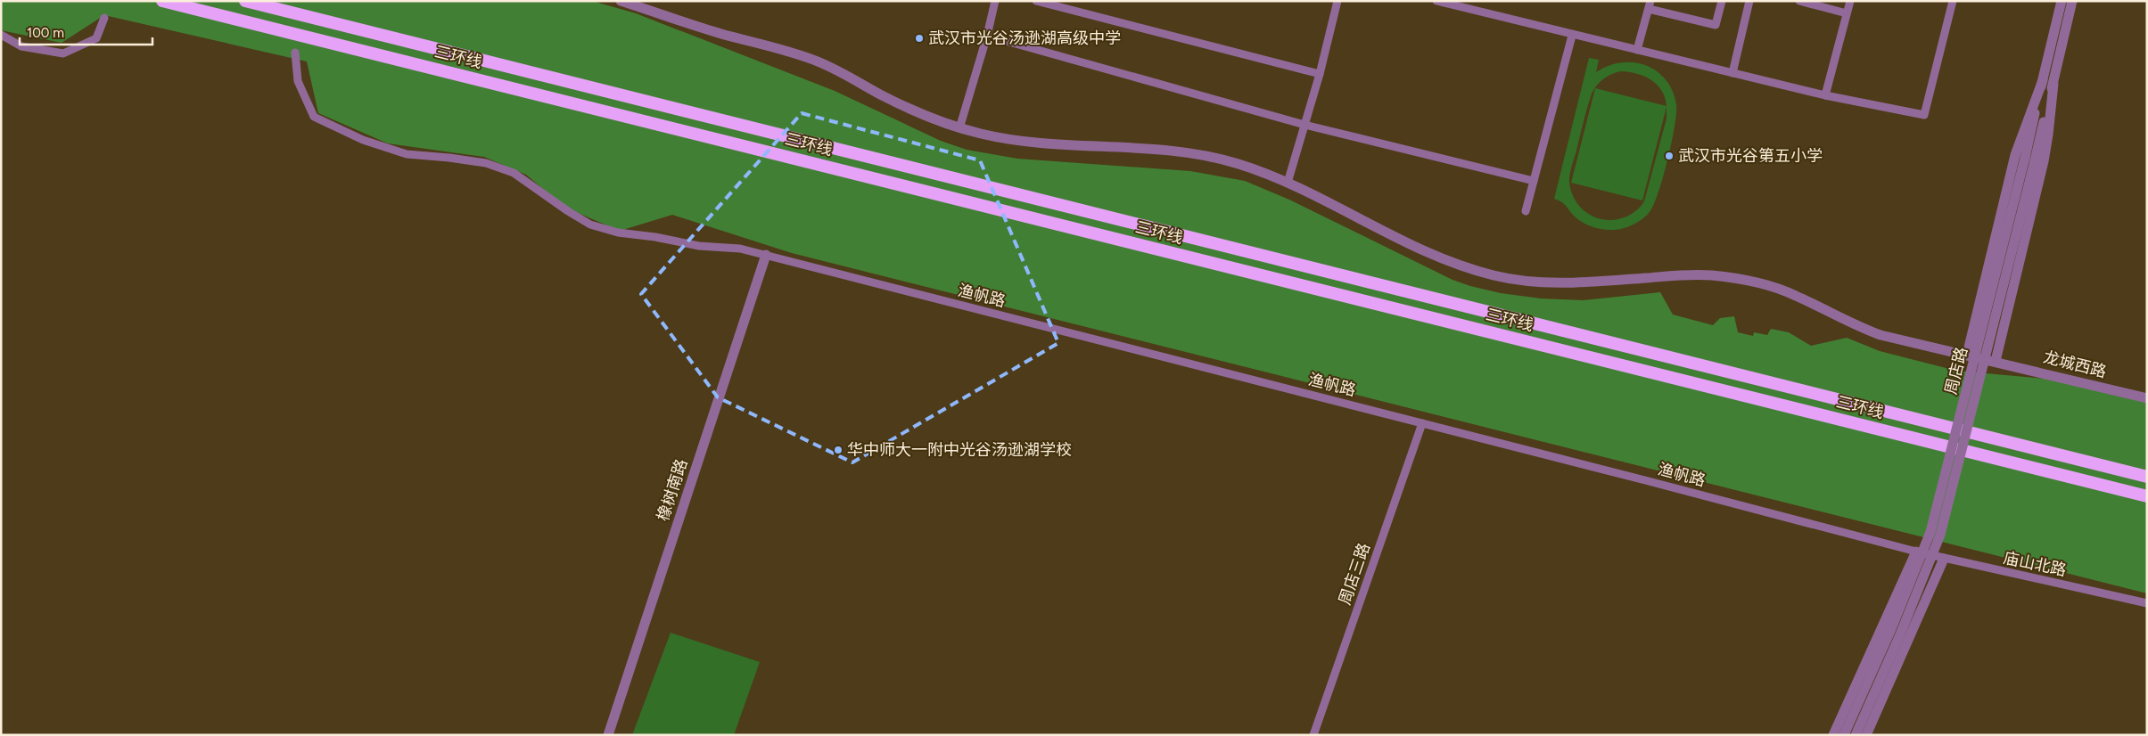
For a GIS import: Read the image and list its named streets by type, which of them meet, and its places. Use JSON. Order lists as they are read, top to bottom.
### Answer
{
  "streets": {
    "highway": ["三环线"],
    "street": [
      "渔帆路",
      "龙城西路",
      "周店路",
      "橡树南路",
      "庙山北路",
      "周店三路"
    ]
  },
  "crossings": [
    ["渔帆路", "橡树南路"],
    ["渔帆路", "庙山北路"],
    ["渔帆路", "周店三路"]
  ],
  "places": ["武汉市光谷汤逊湖高级中学", "武汉市光谷第五小学", "华中师大一附中光谷汤逊湖学校"],
  "scale_bar": "100 m"
}
